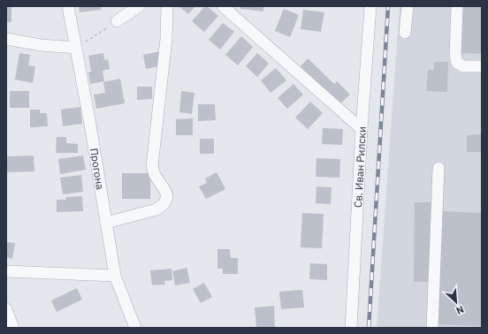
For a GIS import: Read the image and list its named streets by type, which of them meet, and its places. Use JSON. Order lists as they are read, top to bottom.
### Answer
{
  "streets": {
    "street": ["Св. Иван Рилски", "Прогона"]
  },
  "north": "bottom right"
}
